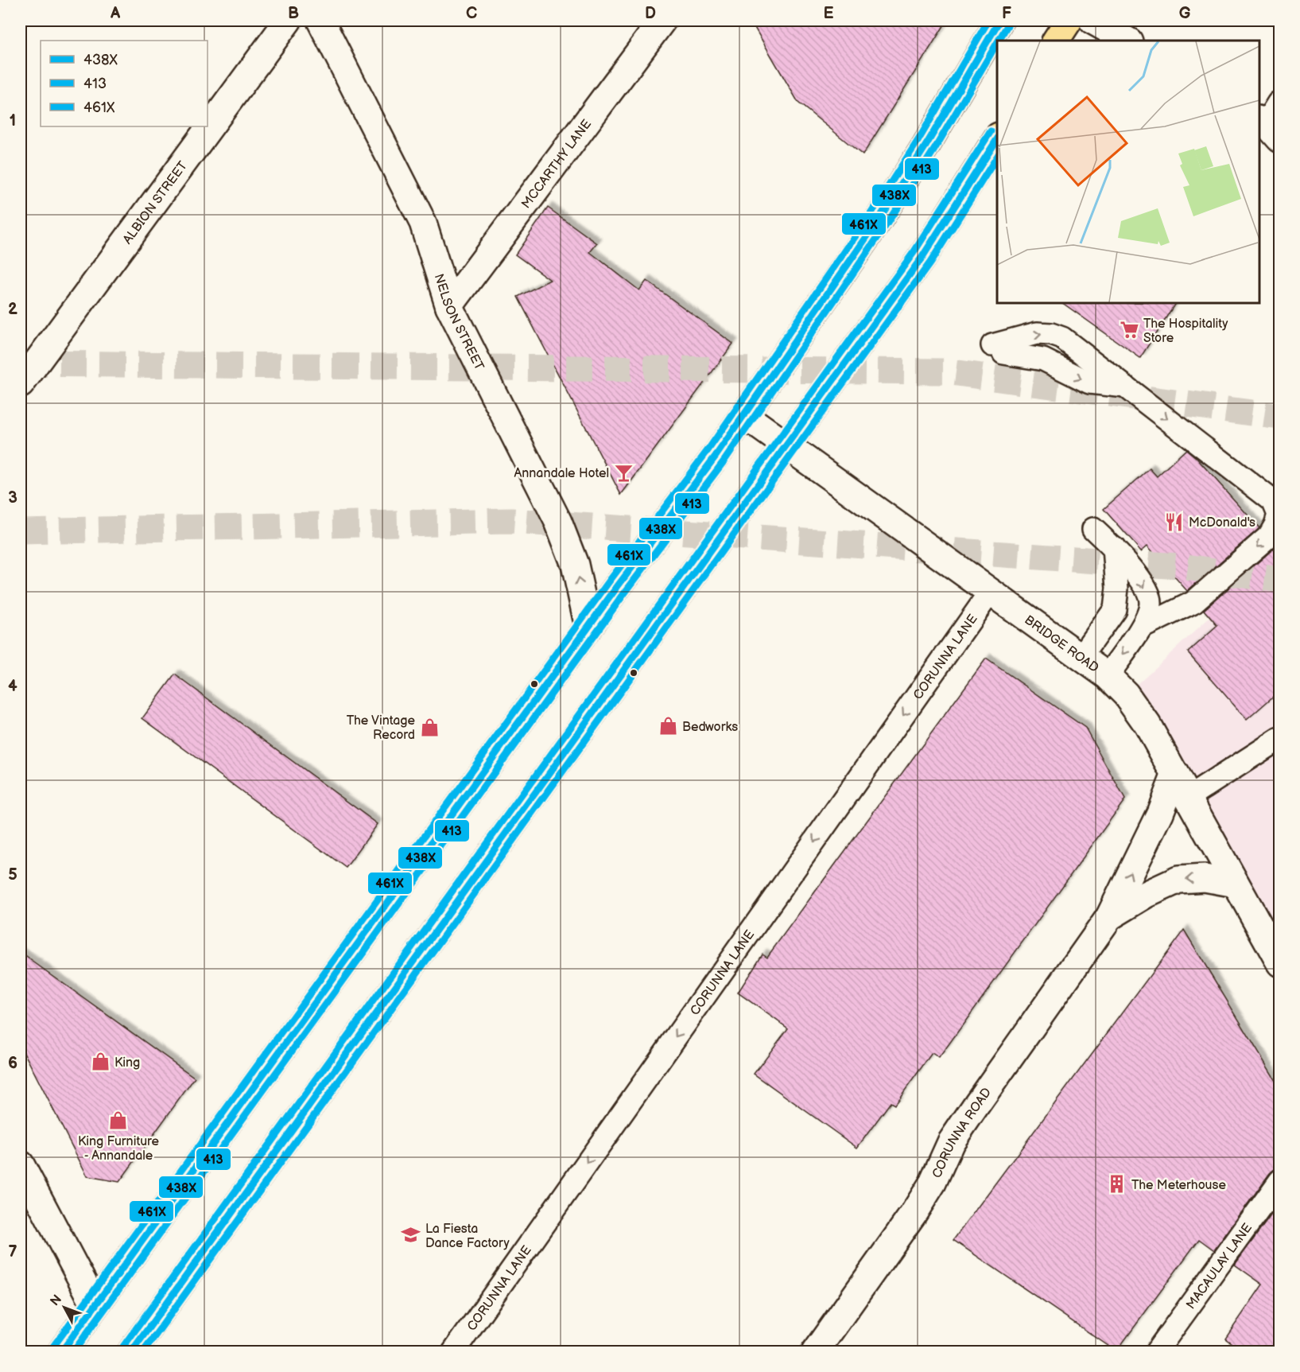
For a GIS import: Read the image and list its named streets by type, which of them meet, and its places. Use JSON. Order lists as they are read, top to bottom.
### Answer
{
  "streets": {
    "street": [
      "MCCARTHY LANE",
      "ALBION STREET",
      "NELSON STREET",
      "BRIDGE ROAD",
      "CORUNNA ROAD"
    ],
    "lane": ["CORUNNA LANE", "MACAULAY LANE"]
  },
  "crossings": [
    ["MCCARTHY LANE", "NELSON STREET"],
    ["BRIDGE ROAD", "CORUNNA LANE"],
    ["BRIDGE ROAD", "CORUNNA ROAD"]
  ],
  "one_way": ["NELSON STREET", "CORUNNA LANE"],
  "places": {
    "supermarket": ["The Hospitality Store"],
    "bar": ["Annandale Hotel"],
    "restaurant": ["McDonald's"],
    "shop": [
      "Bedworks",
      "The Vintage Record",
      "King",
      "King Furniture - Annandale"
    ],
    "building": ["The Meterhouse"],
    "school or university": ["La Fiesta Dance Factory"]
  },
  "lines": ["transit line 438X", "transit line 461X", "transit line 413"],
  "legend": ["438X", "413", "461X"],
  "north": "top left",
  "grid": {
    "columns": [
      "A",
      "B",
      "C",
      "D",
      "E",
      "F",
      "G"
    ],
    "rows": [
      "1",
      "2",
      "3",
      "4",
      "5",
      "6",
      "7"
    ]
  }
}
